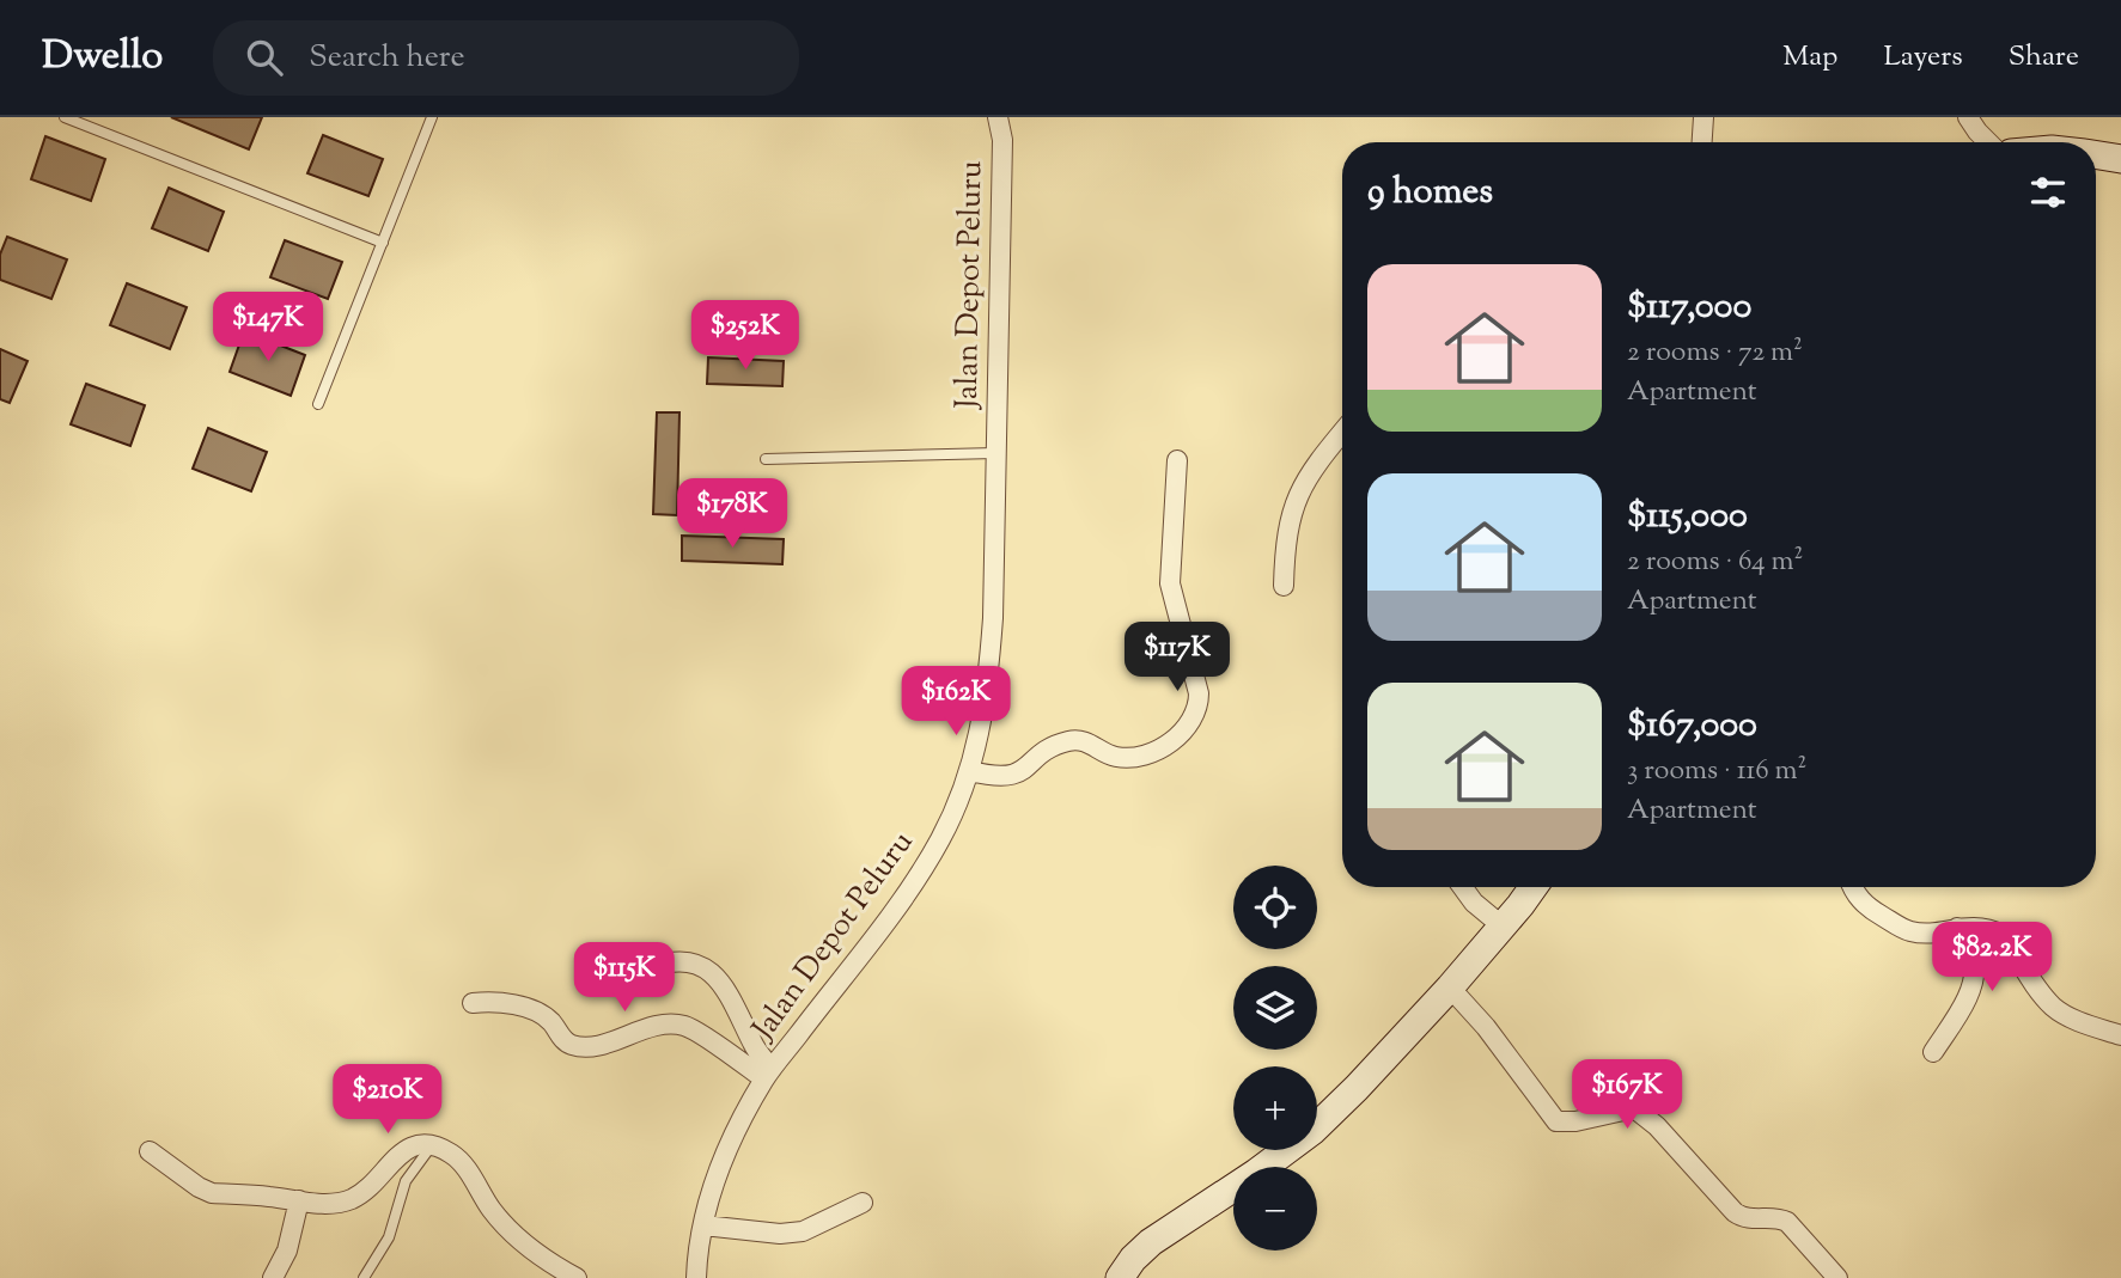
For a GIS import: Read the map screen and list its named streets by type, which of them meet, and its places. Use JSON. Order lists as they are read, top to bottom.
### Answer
{
  "streets": {
    "street": ["Jalan Depot Peluru"]
  },
  "page": {
    "header": "Dwello",
    "search": "Search here",
    "nav": ["Map", "Layers", "Share"],
    "heading": "9 homes",
    "list": [
      {
        "name": "$117,000",
        "note": "2 rooms · 72 m² · Apartment"
      },
      {
        "name": "$115,000",
        "note": "2 rooms · 64 m² · Apartment"
      },
      {
        "name": "$167,000",
        "note": "3 rooms · 116 m² · Apartment"
      }
    ],
    "price": [
      "$147K",
      "$252K",
      "$178K",
      "$117K",
      "$162K",
      "$82.2K",
      "$115K",
      "$167K",
      "$210K"
    ],
    "map_buttons": ["+", "−"]
  }
}
